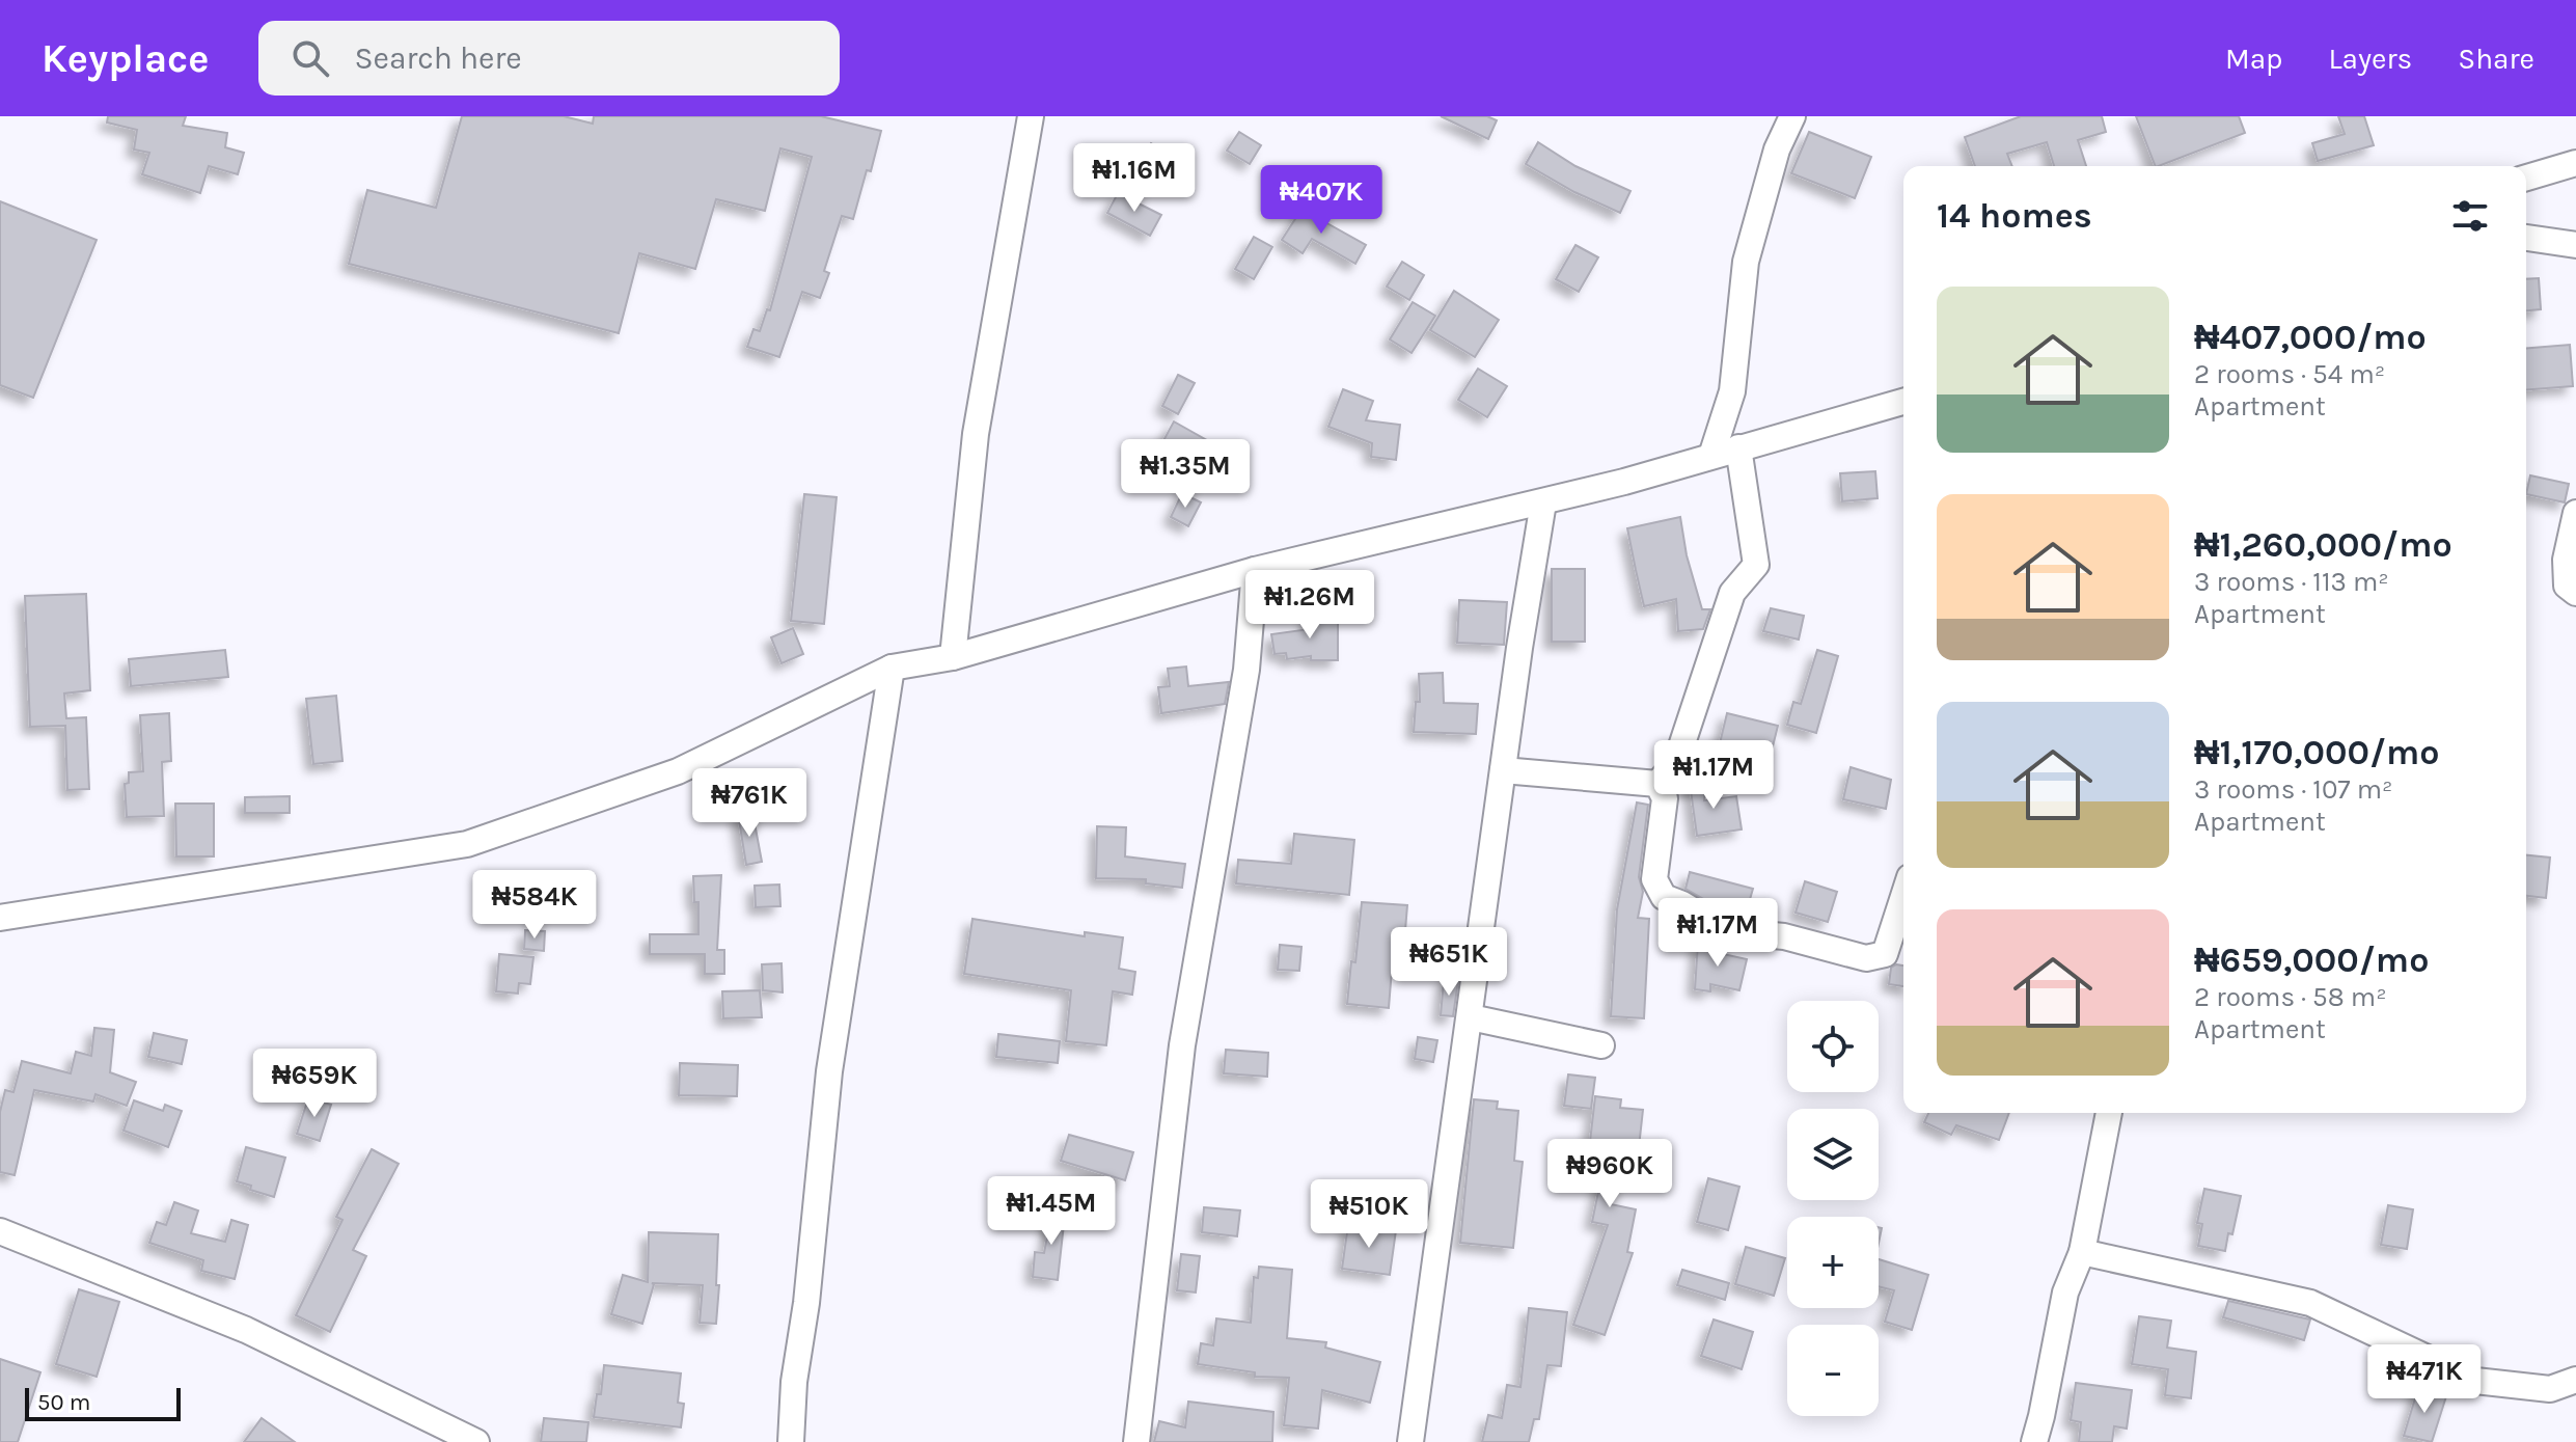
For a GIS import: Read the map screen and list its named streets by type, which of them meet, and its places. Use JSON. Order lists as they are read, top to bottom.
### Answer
{
  "scale_bar": "50 m",
  "page": {
    "header": "Keyplace",
    "search": "Search here",
    "nav": ["Map", "Layers", "Share"],
    "price": [
      "₦1.16M",
      "₦407K",
      "₦1.35M",
      "₦1.26M",
      "₦1.17M",
      "₦761K",
      "₦584K",
      "₦1.17M",
      "₦651K",
      "₦659K",
      "₦960K",
      "₦1.45M",
      "₦510K",
      "₦471K"
    ],
    "heading": "14 homes",
    "list": [
      {
        "name": "₦407,000/mo",
        "note": "2 rooms · 54 m² · Apartment"
      },
      {
        "name": "₦1,260,000/mo",
        "note": "3 rooms · 113 m² · Apartment"
      },
      {
        "name": "₦1,170,000/mo",
        "note": "3 rooms · 107 m² · Apartment"
      },
      {
        "name": "₦659,000/mo",
        "note": "2 rooms · 58 m² · Apartment"
      }
    ],
    "map_buttons": ["+", "−"],
    "scale": "50 m"
  }
}
